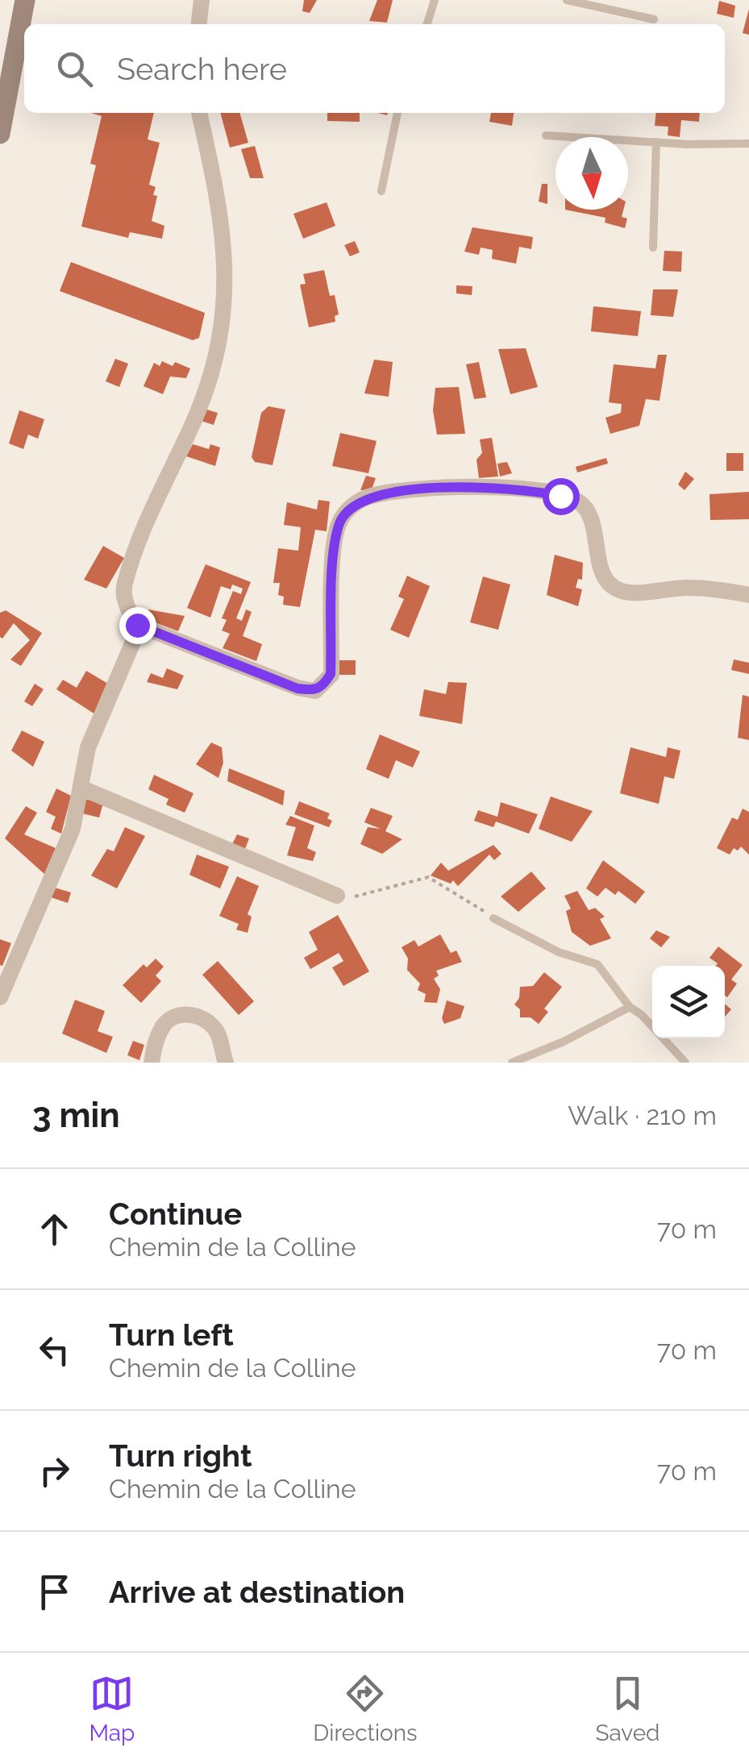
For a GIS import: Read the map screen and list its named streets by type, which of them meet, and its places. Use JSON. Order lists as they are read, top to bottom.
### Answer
{
  "north": "bottom",
  "page": {
    "search": "Search here",
    "heading": ["3 min", "Walk · 210 m"],
    "list": [
      ["Continue", "Chemin de la Colline", "70 m"],
      ["Turn left", "Chemin de la Colline", "70 m"],
      ["Turn right", "Chemin de la Colline", "70 m"],
      "Arrive at destination"
    ],
    "nav": ["Map", "Directions", "Saved"]
  }
}
